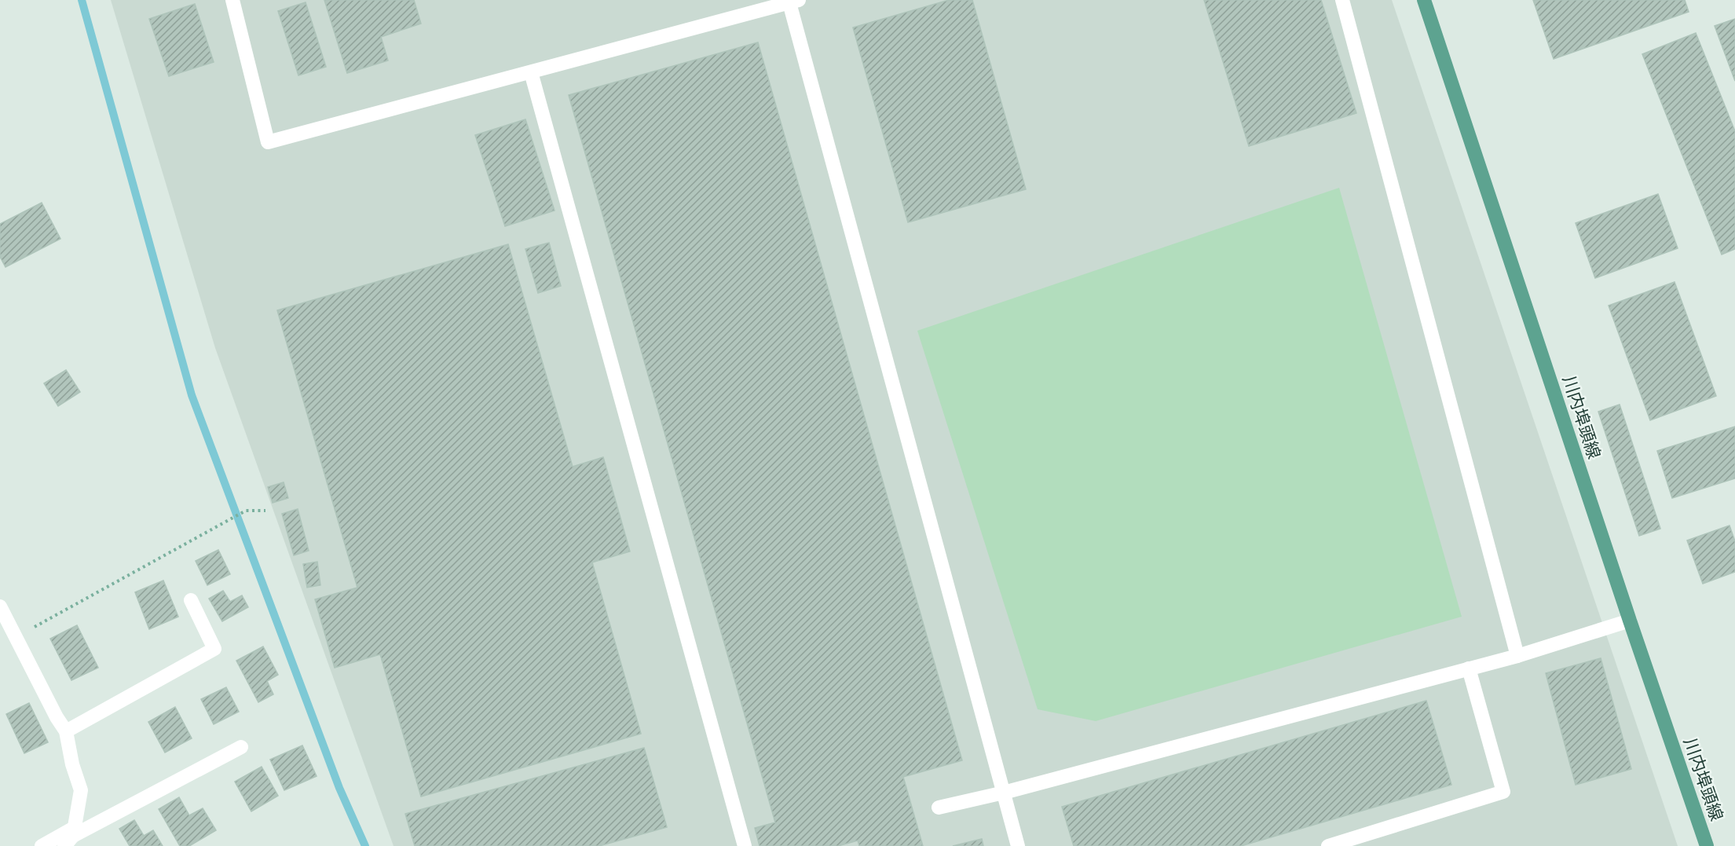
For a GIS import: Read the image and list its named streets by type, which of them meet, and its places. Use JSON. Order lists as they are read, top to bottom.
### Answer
{
  "streets": {
    "main road": ["川内埠頭線"]
  }
}
